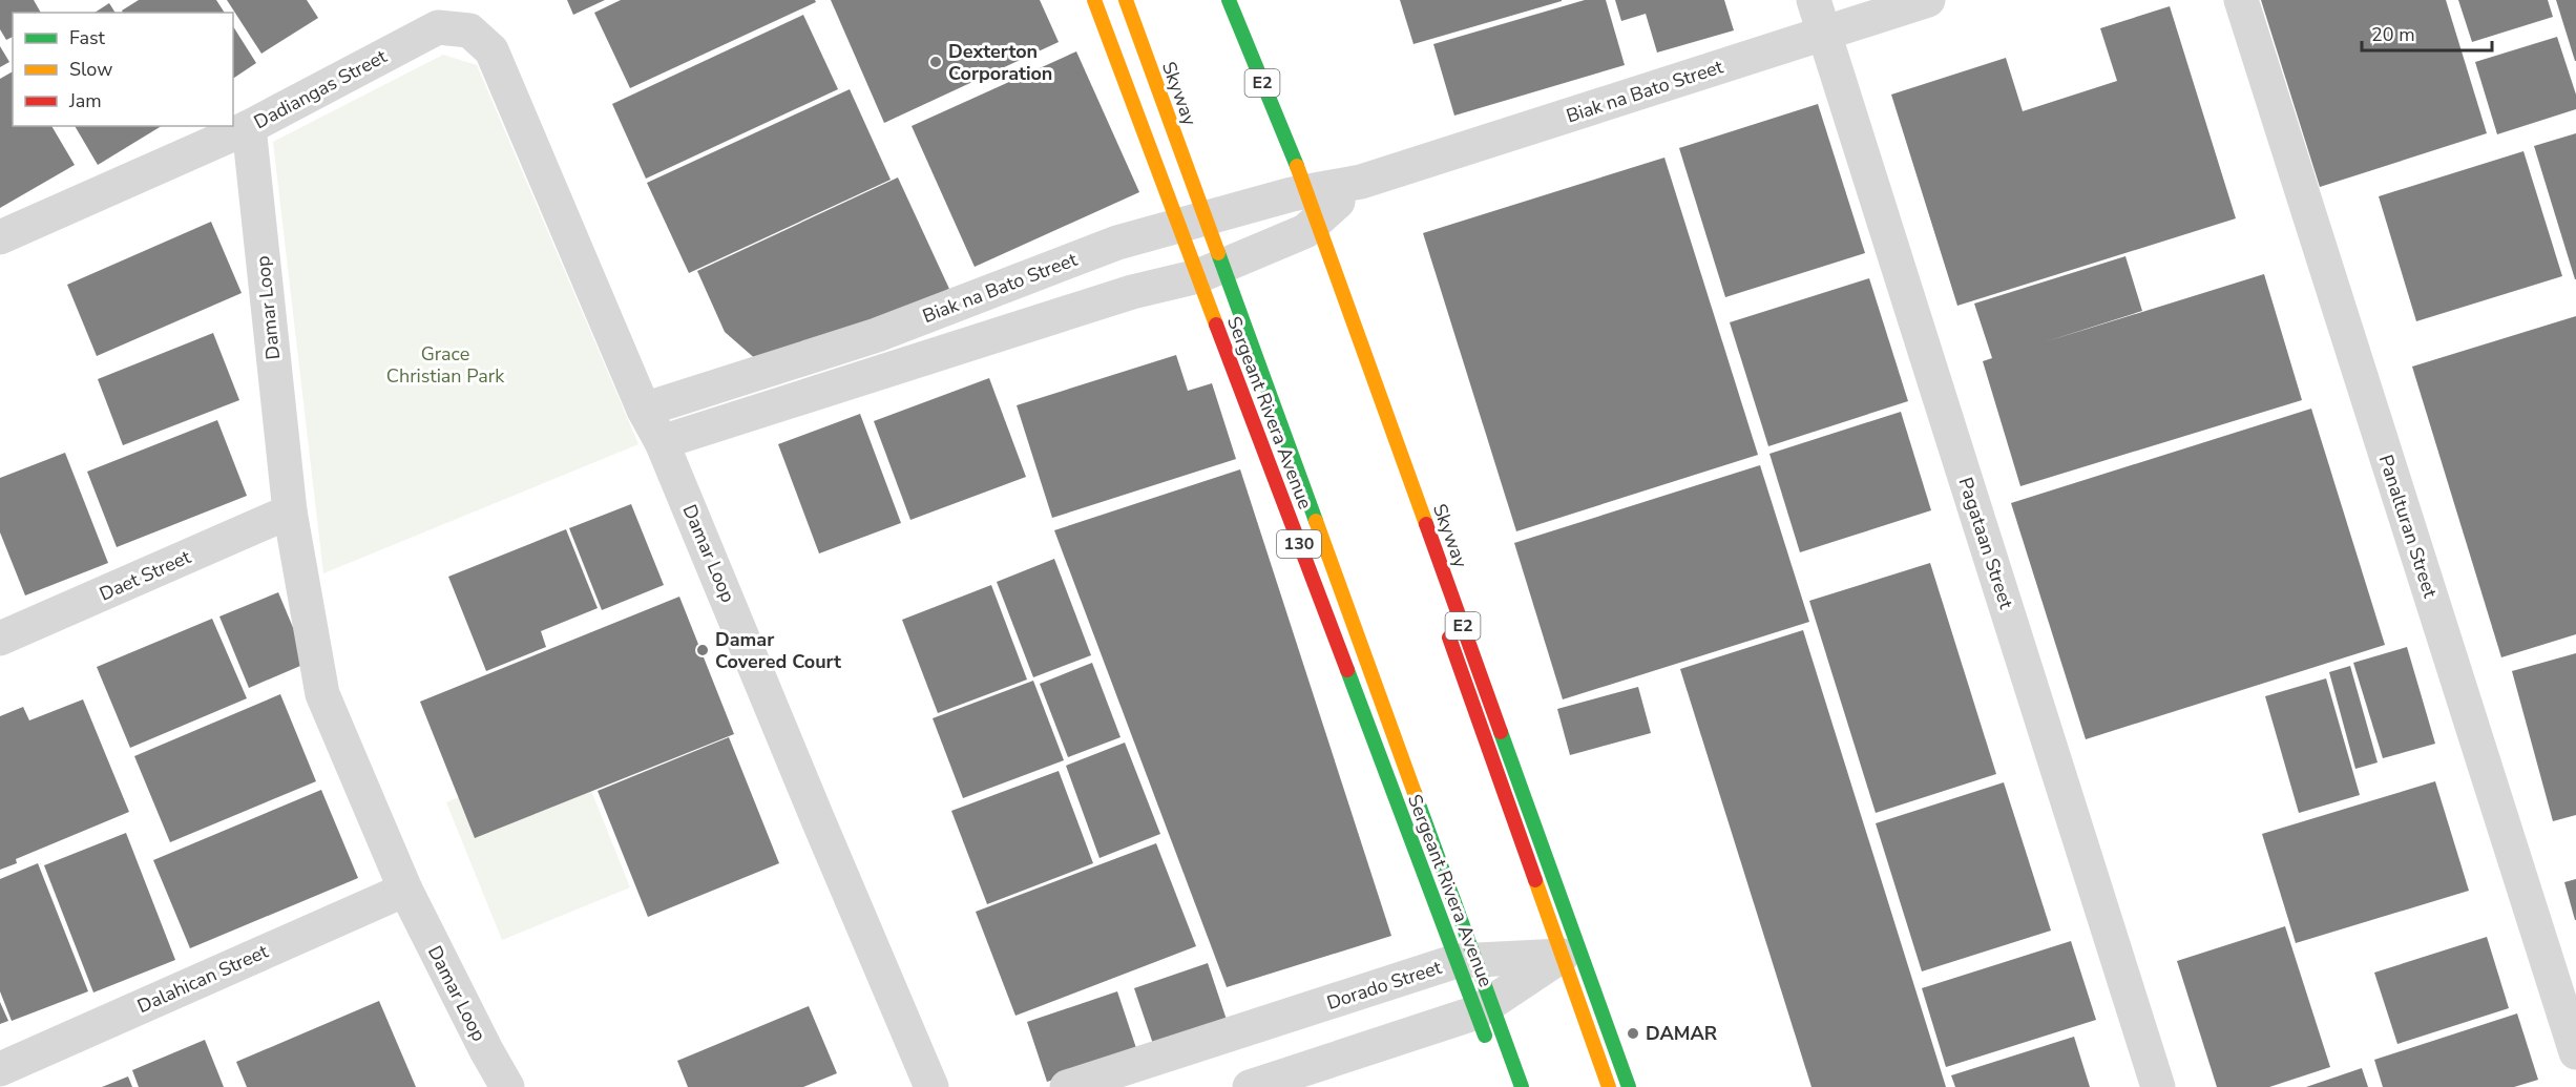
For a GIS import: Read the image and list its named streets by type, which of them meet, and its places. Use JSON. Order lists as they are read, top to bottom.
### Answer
{
  "streets": {
    "main road": [
      "E2",
      "Skyway",
      "Sergeant Rivera Avenue",
      "130"
    ],
    "street": [
      "Dadiangas Street",
      "Biak na Bato Street",
      "Damar Loop",
      "Panalturan Street",
      "Pagataan Street",
      "Daet Street",
      "Dalahican Street",
      "Dorado Street"
    ]
  },
  "crossings": [
    ["Dadiangas Street", "Damar Loop"],
    ["Biak na Bato Street", "Damar Loop"],
    ["Biak na Bato Street", "Sergeant Rivera Avenue"],
    ["Biak na Bato Street", "Pagataan Street"],
    ["Damar Loop", "Daet Street"],
    ["Damar Loop", "Dalahican Street"],
    ["Sergeant Rivera Avenue", "Dorado Street"]
  ],
  "parks": ["Grace Christian Park"],
  "places": ["Dexterton Corporation", "Damar Covered Court", "DAMAR"],
  "legend": ["Fast", "Slow", "Jam"],
  "scale_bar": "20 m"
}
